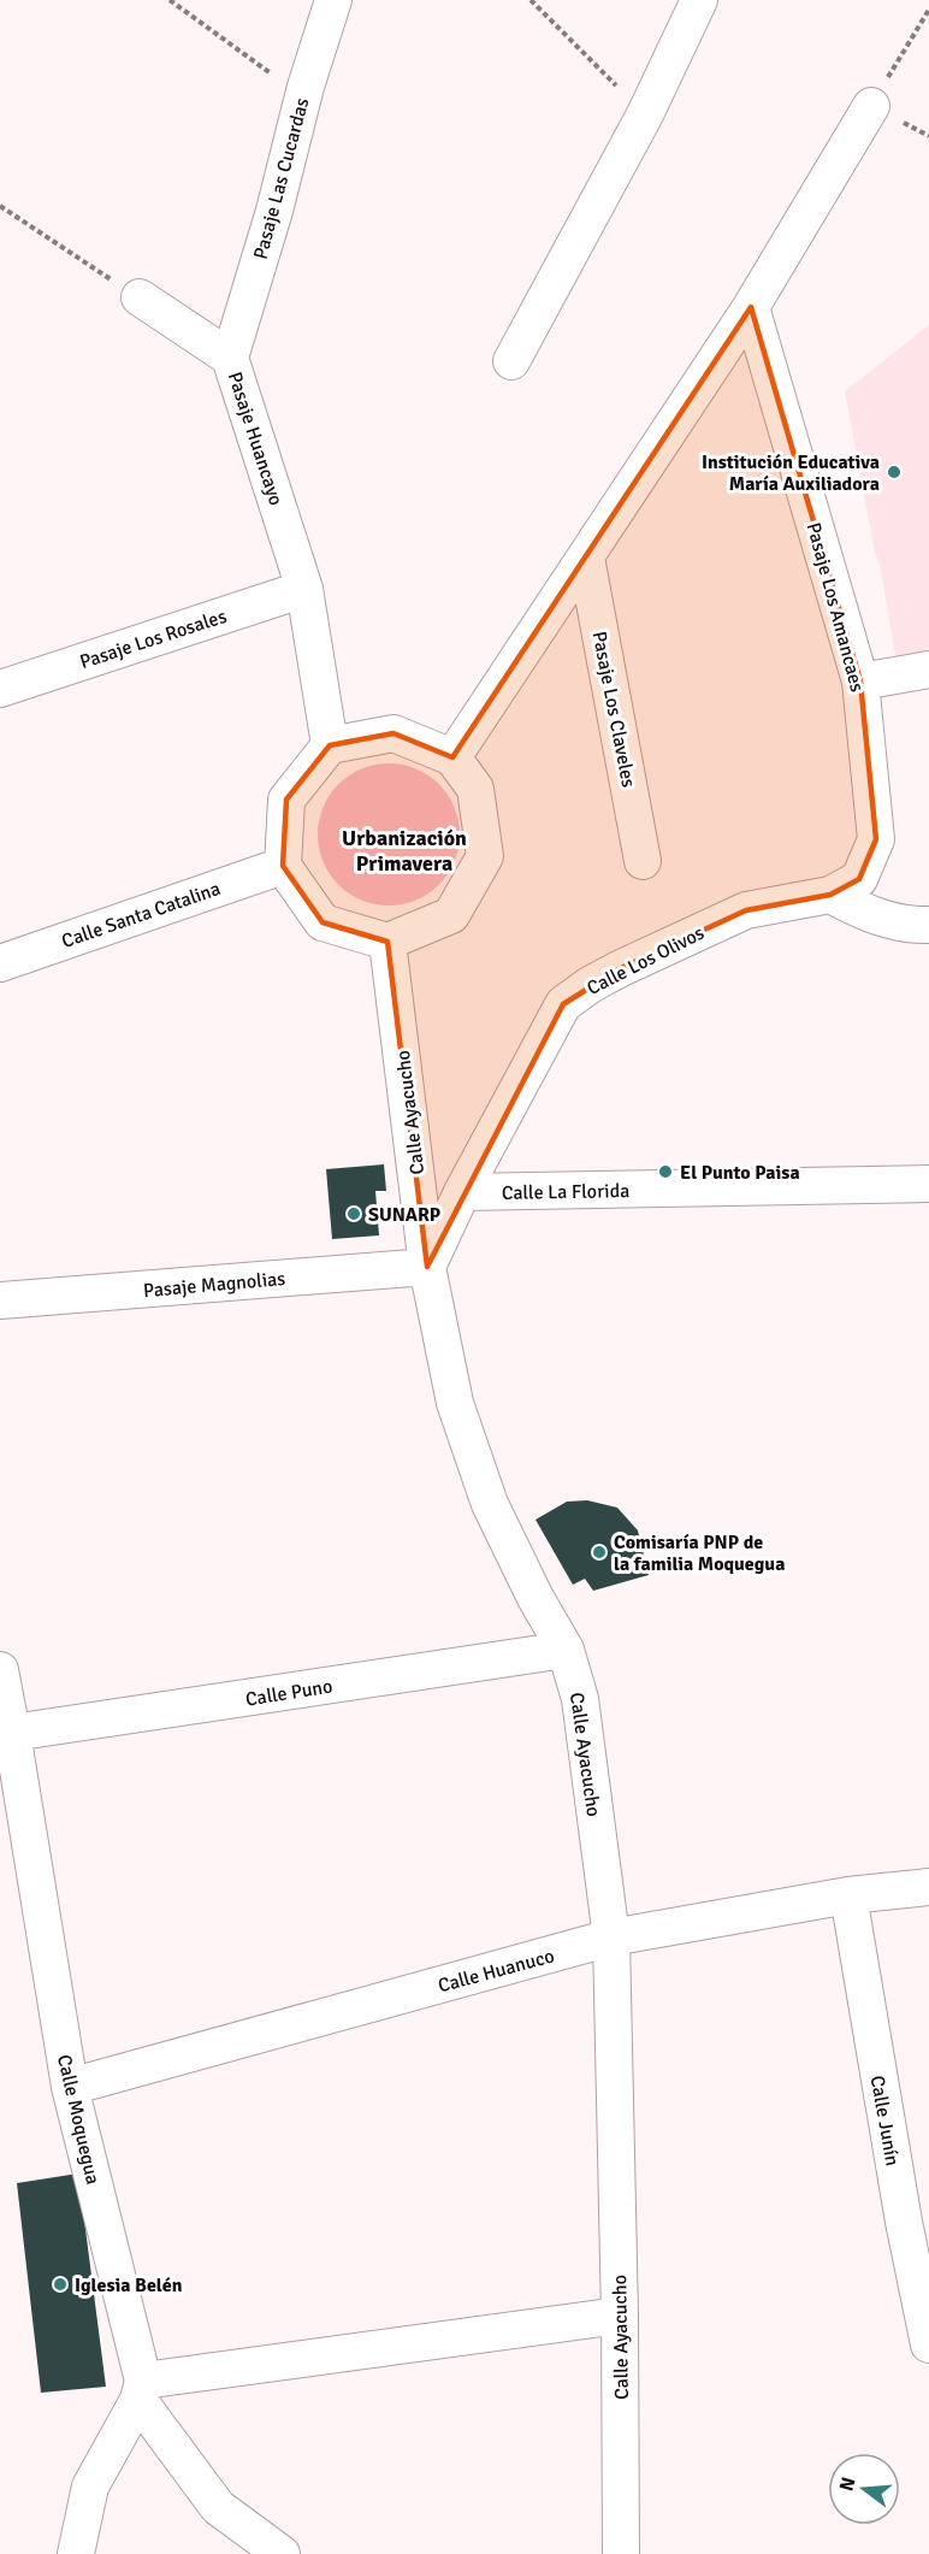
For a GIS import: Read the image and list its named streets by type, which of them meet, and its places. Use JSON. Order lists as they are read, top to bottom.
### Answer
{
  "streets": {
    "street": [
      "Pasaje Las Cucardas",
      "Pasaje Huancayo",
      "Pasaje Los Amancaes",
      "Pasaje Los Rosales",
      "Pasaje Los Claveles",
      "Calle Santa Catalina",
      "Calle Los Olivos",
      "Calle Ayacucho",
      "Calle La Florida",
      "Pasaje Magnolias",
      "Calle Puno",
      "Calle Huanuco",
      "Calle Moquegua",
      "Calle Junín"
    ]
  },
  "crossings": [
    ["Pasaje Las Cucardas", "Pasaje Huancayo"],
    ["Pasaje Huancayo", "Pasaje Los Rosales"],
    ["Pasaje Huancayo", "Calle Santa Catalina"],
    ["Pasaje Huancayo", "Calle Ayacucho"],
    ["Pasaje Los Amancaes", "Calle Los Olivos"],
    ["Calle Santa Catalina", "Calle Ayacucho"],
    ["Calle Los Olivos", "Calle Ayacucho"],
    ["Calle Los Olivos", "Calle La Florida"],
    ["Calle Los Olivos", "Pasaje Magnolias"],
    ["Calle Ayacucho", "Pasaje Magnolias"],
    ["Calle Ayacucho", "Calle Puno"],
    ["Calle Ayacucho", "Calle Huanuco"],
    ["Calle Puno", "Calle Moquegua"],
    ["Calle Huanuco", "Calle Moquegua"],
    ["Calle Huanuco", "Calle Junín"]
  ],
  "districts": ["Urbanización Primavera"],
  "places": [
    "Institución Educativa María Auxiliadora",
    "El Punto Paisa",
    "SUNARP",
    "Comisaría PNP de la familia Moquegua",
    "Iglesia Belén"
  ],
  "north": "left"
}
